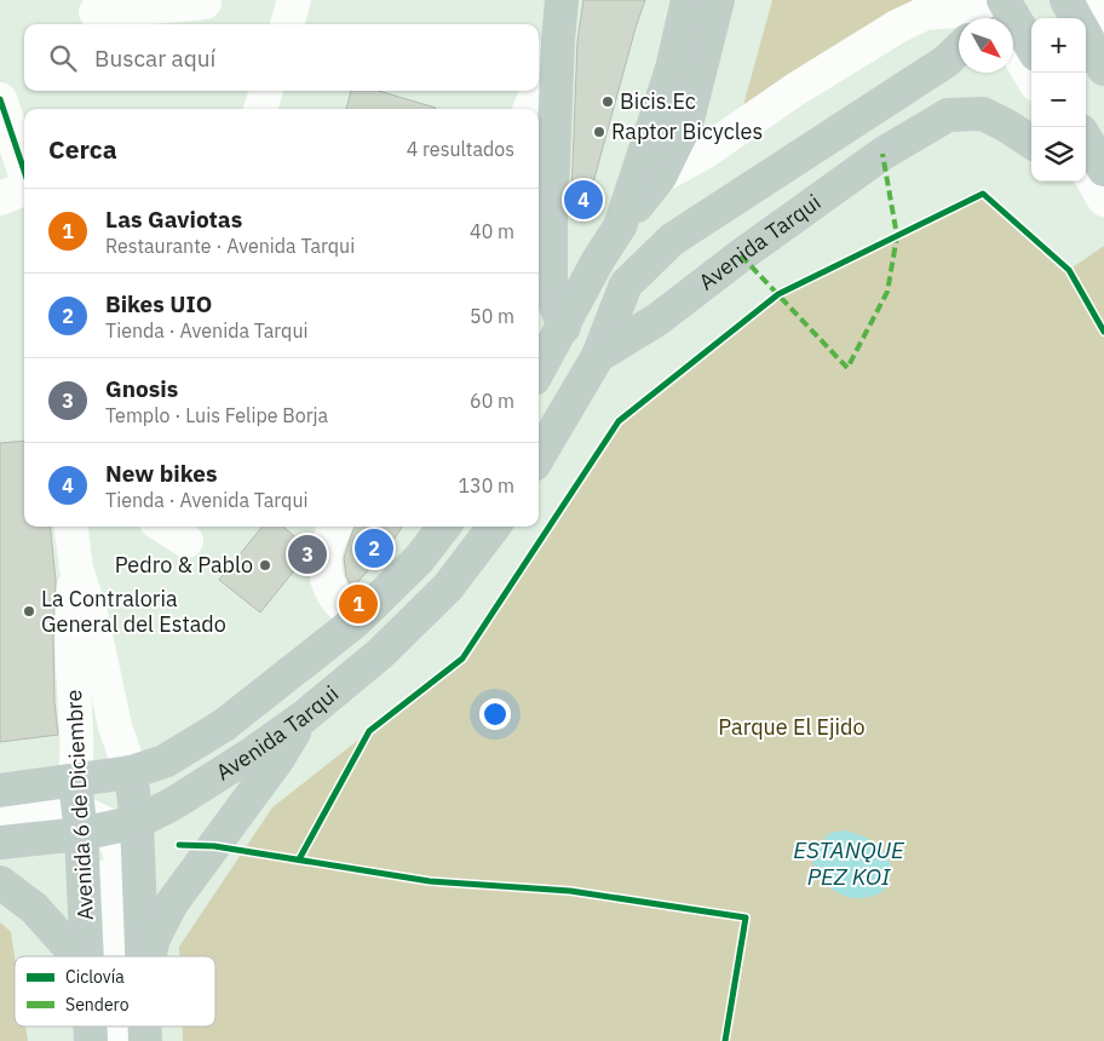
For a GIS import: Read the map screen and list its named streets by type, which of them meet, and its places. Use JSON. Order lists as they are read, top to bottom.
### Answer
{
  "streets": {
    "main road": ["Avenida Tarqui", "Avenida 6 de Diciembre"]
  },
  "crossings": [
    ["Avenida Tarqui", "Avenida 6 de Diciembre"]
  ],
  "water": ["ESTANQUE PEZ KOI"],
  "parks": ["Parque El Ejido"],
  "places": [
    "Bicis.Ec",
    "Raptor Bicycles",
    "Pedro & Pablo",
    "La Contraloria General del Estado"
  ],
  "legend": ["Ciclovía", "Sendero"],
  "north": "bottom right",
  "page": {
    "map_buttons": ["+", "−"],
    "search": "Buscar aquí",
    "heading": ["Cerca", "4 resultados"],
    "pins": [
      "4",
      "2",
      "3",
      "1"
    ],
    "list": [
      {
        "mark": "1",
        "name": "Las Gaviotas",
        "note": "Restaurante · Avenida Tarqui",
        "value": "40 m"
      },
      {
        "mark": "2",
        "name": "Bikes UIO",
        "note": "Tienda · Avenida Tarqui",
        "value": "50 m"
      },
      {
        "mark": "3",
        "name": "Gnosis",
        "note": "Templo · Luis Felipe Borja",
        "value": "60 m"
      },
      {
        "mark": "4",
        "name": "New bikes",
        "note": "Tienda · Avenida Tarqui",
        "value": "130 m"
      }
    ]
  }
}
